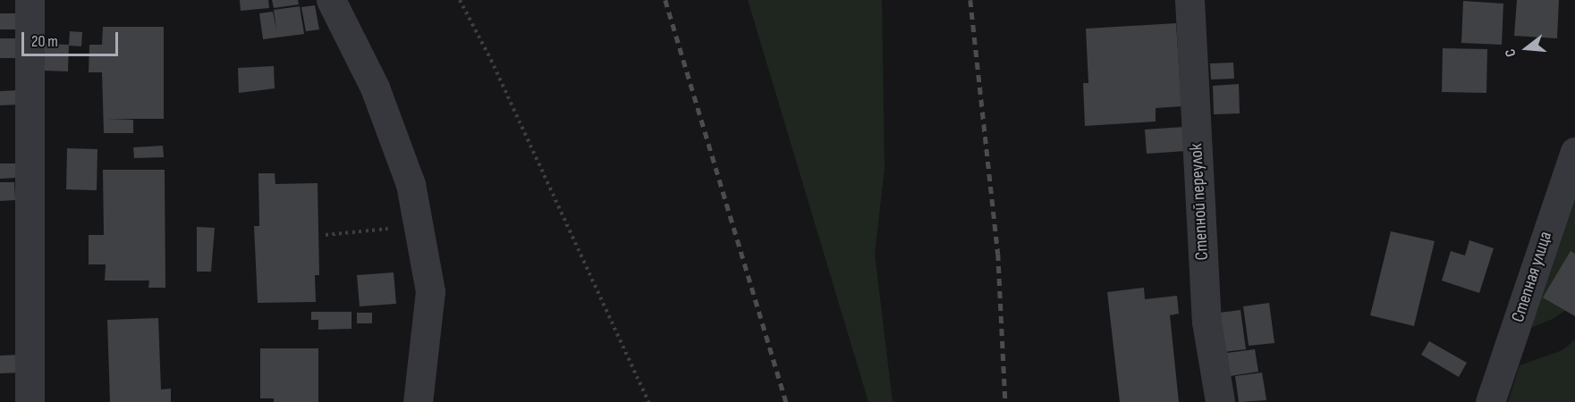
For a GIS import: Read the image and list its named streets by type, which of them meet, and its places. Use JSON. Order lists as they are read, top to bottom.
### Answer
{
  "streets": {
    "street": ["Степной переулок", "Степная улица"]
  },
  "scale_bar": "20 m",
  "north": "left"
}
